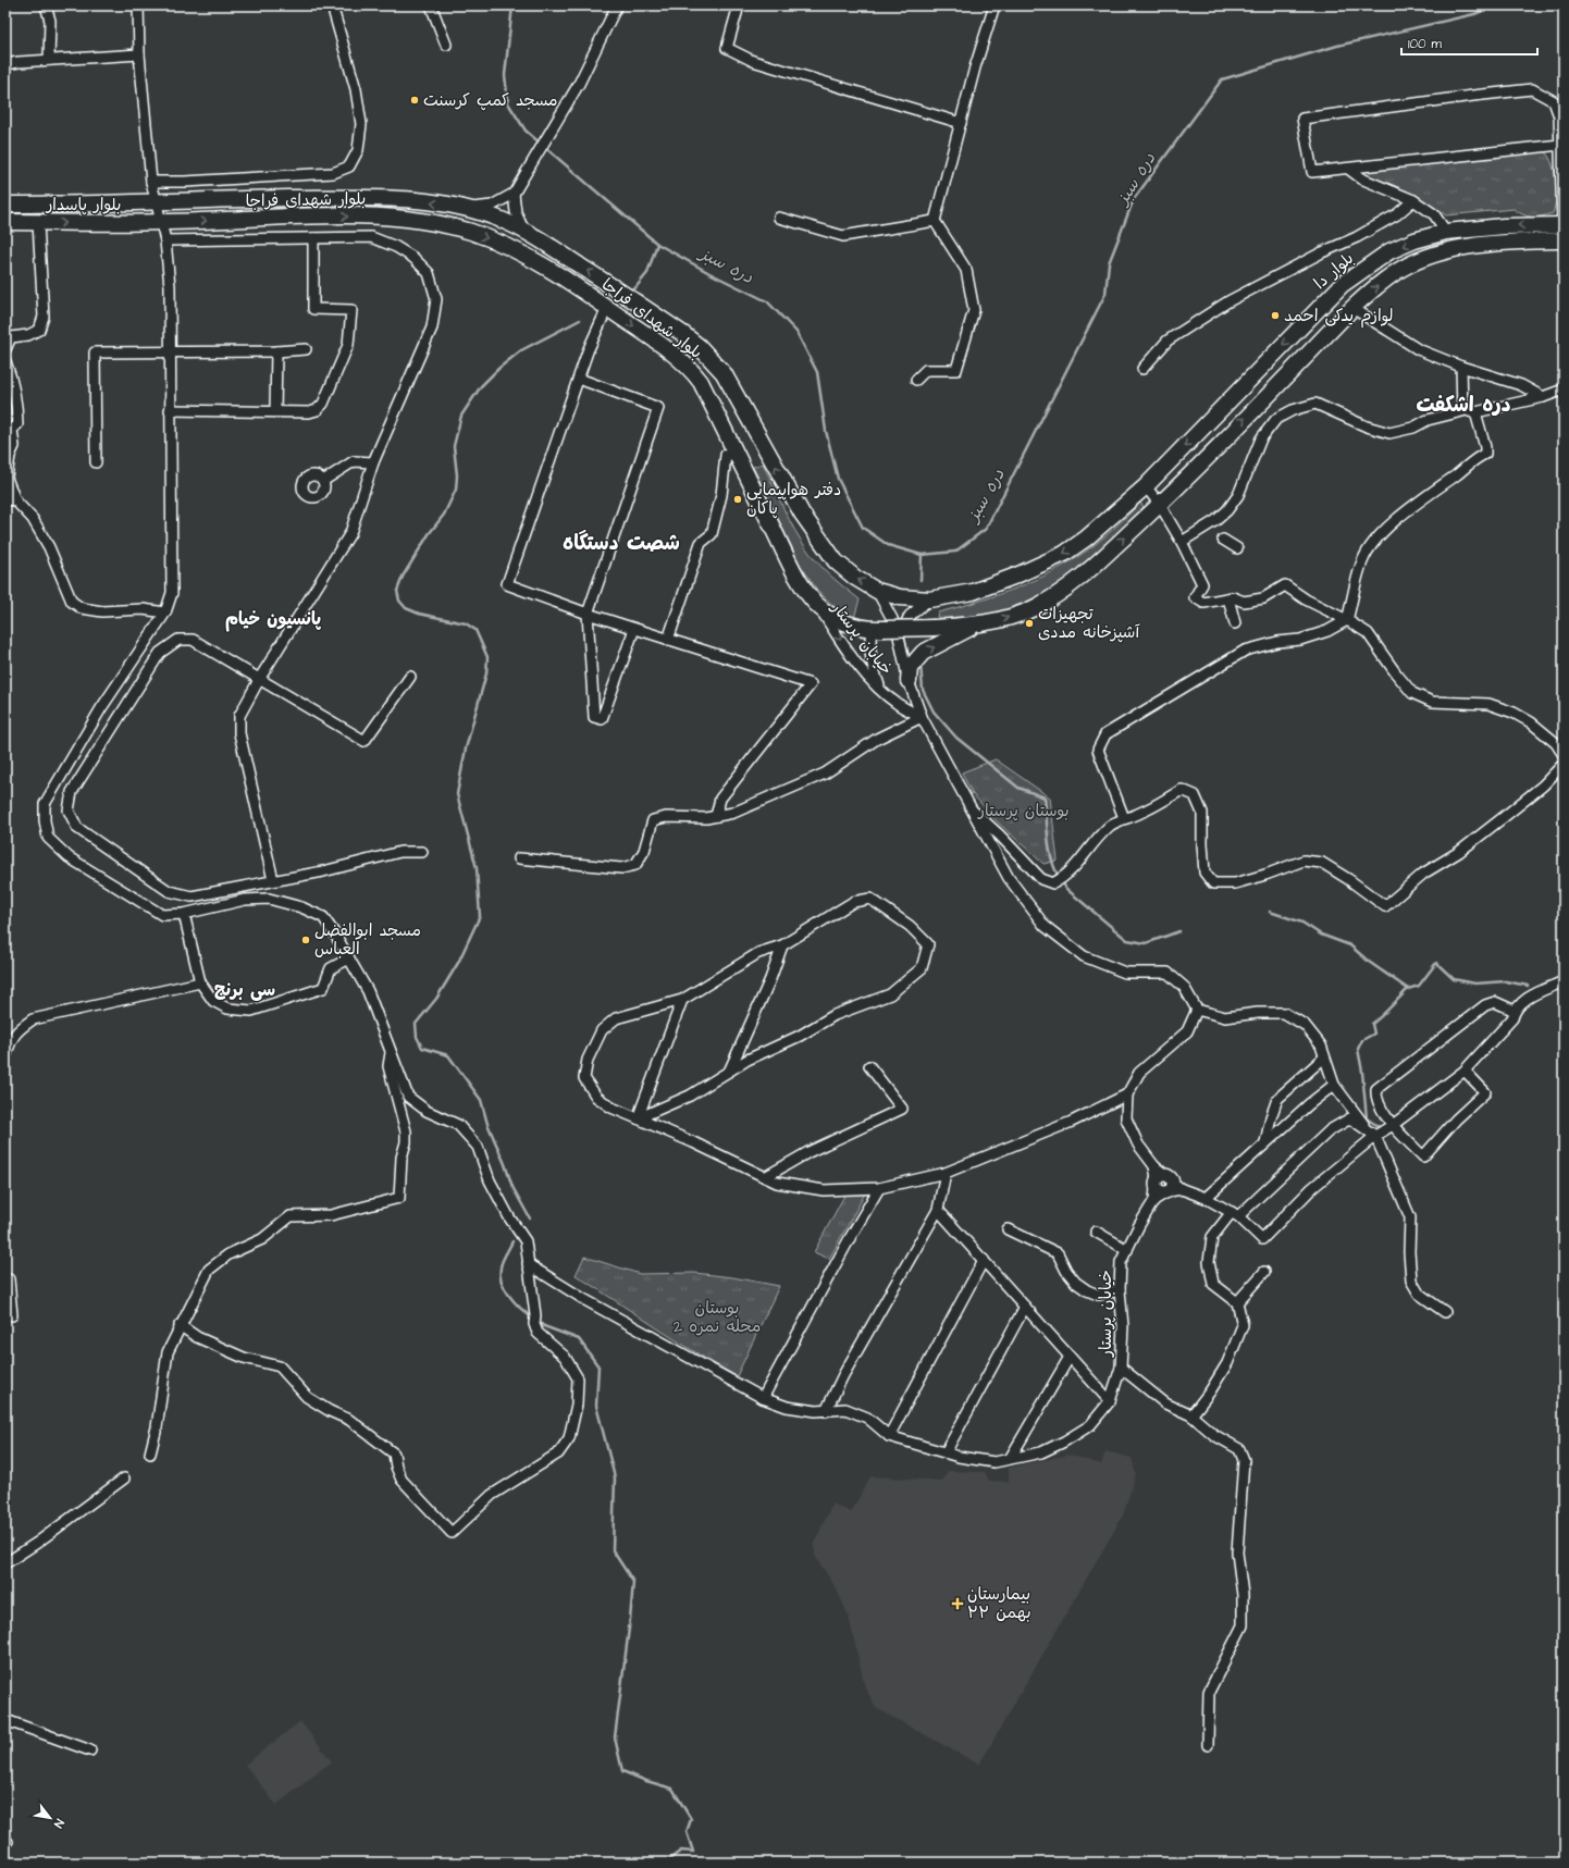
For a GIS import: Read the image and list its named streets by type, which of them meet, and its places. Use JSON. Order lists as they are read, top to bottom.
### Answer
{
  "streets": {
    "main road": ["بلوار شهدای فراجا", "بلوار پاسدار", "بلوار دا"],
    "street": ["خیابان پرستار"]
  },
  "crossings": [
    ["بلوار شهدای فراجا", "بلوار پاسدار"],
    ["بلوار شهدای فراجا", "بلوار دا"],
    ["بلوار شهدای فراجا", "خیابان پرستار"]
  ],
  "districts": [
    "دره اشکفت",
    "شصت دستگاه",
    "پانسیون خیام",
    "سی برنج"
  ],
  "water": ["دره سبز"],
  "parks": ["بوستان پرستار", "بوستان محله نمره 2"],
  "places": {
    "other": [
      "مسجد کمپ کرسنت",
      "لوازم یدکی احمد",
      "دفتر هواپیمایی پاکان",
      "تجهیزات آشپزخانه مددی",
      "مسجد ابوالفضل العباس"
    ],
    "health": ["بیمارستان ۲۲ بهمن"]
  },
  "scale_bar": "100 m",
  "north": "bottom right"
}
